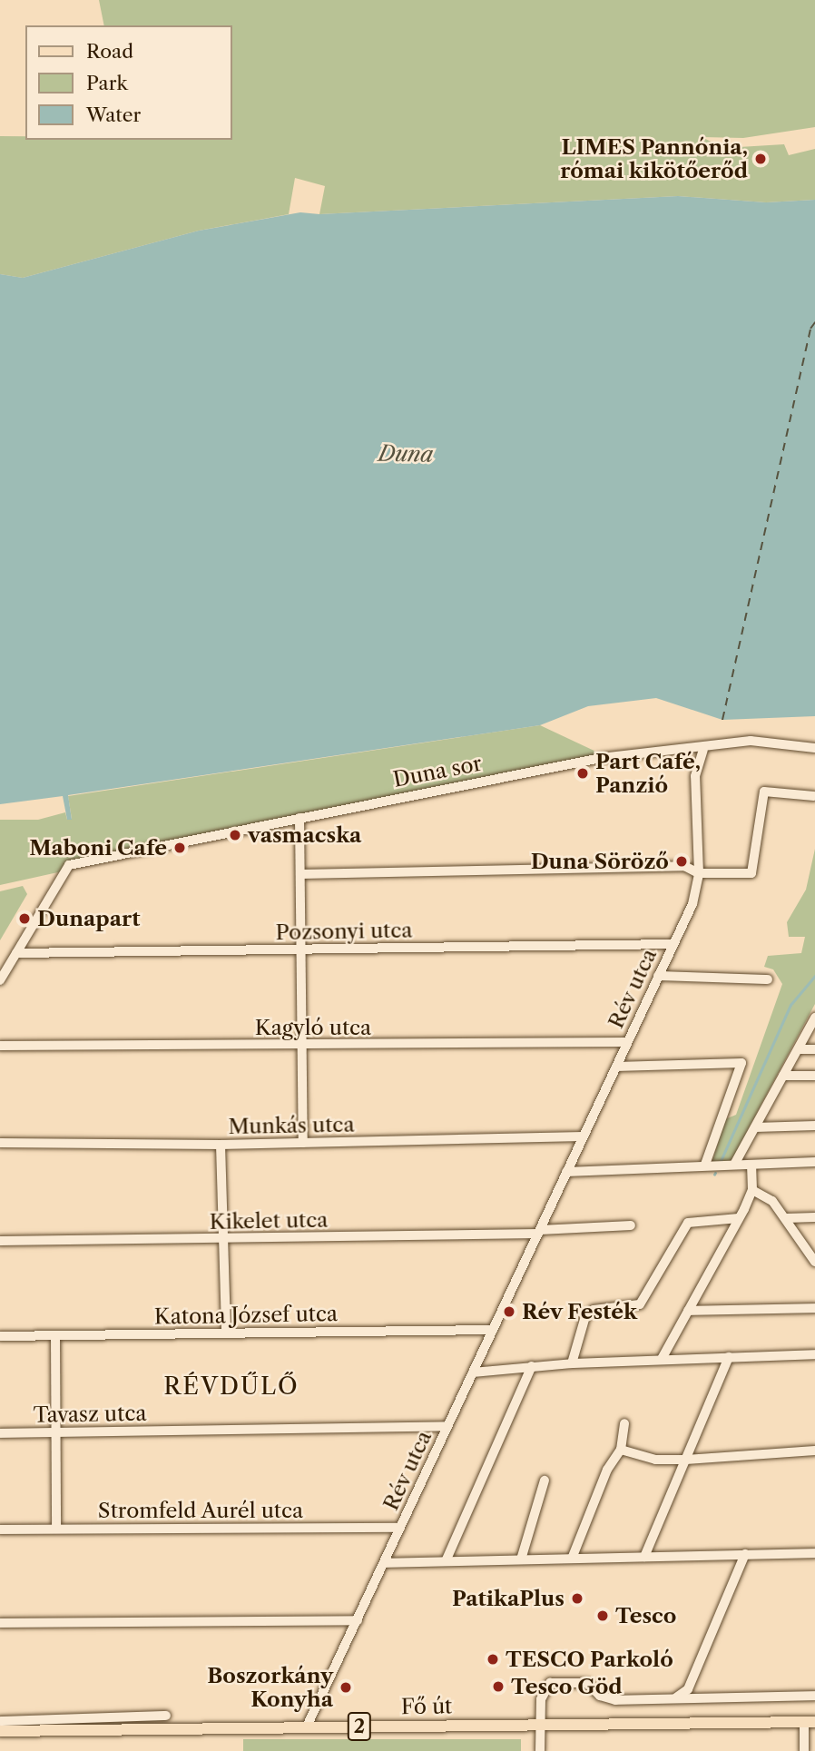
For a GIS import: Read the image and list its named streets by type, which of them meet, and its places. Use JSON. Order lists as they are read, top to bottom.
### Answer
{
  "streets": {
    "main road": ["Fő út", "2"],
    "street": [
      "Duna sor",
      "Pozsonyi utca",
      "Rév utca",
      "Kagyló utca",
      "Munkás utca",
      "Kikelet utca",
      "Katona József utca",
      "Tavasz utca",
      "Stromfeld Aurél utca"
    ]
  },
  "crossings": [
    ["Duna sor", "Pozsonyi utca"],
    ["Duna sor", "Rév utca"],
    ["Pozsonyi utca", "Rév utca"],
    ["Rév utca", "Kagyló utca"],
    ["Rév utca", "Munkás utca"],
    ["Rév utca", "Kikelet utca"],
    ["Rév utca", "Katona József utca"],
    ["Rév utca", "Tavasz utca"],
    ["Rév utca", "Stromfeld Aurél utca"],
    ["Rév utca", "Fő út"]
  ],
  "districts": ["RÉVDŰLŐ"],
  "water": ["Duna"],
  "places": [
    "LIMES Pannónia, római kikötőerőd",
    "Part Café, Panzió",
    "vasmacska",
    "Maboni Cafe",
    "Duna Söröző",
    "Dunapart",
    "Rév Festék",
    "PatikaPlus",
    "Tesco",
    "TESCO Parkoló",
    "Tesco Göd",
    "Boszorkány Konyha"
  ],
  "legend": ["Road", "Park", "Water"]
}
